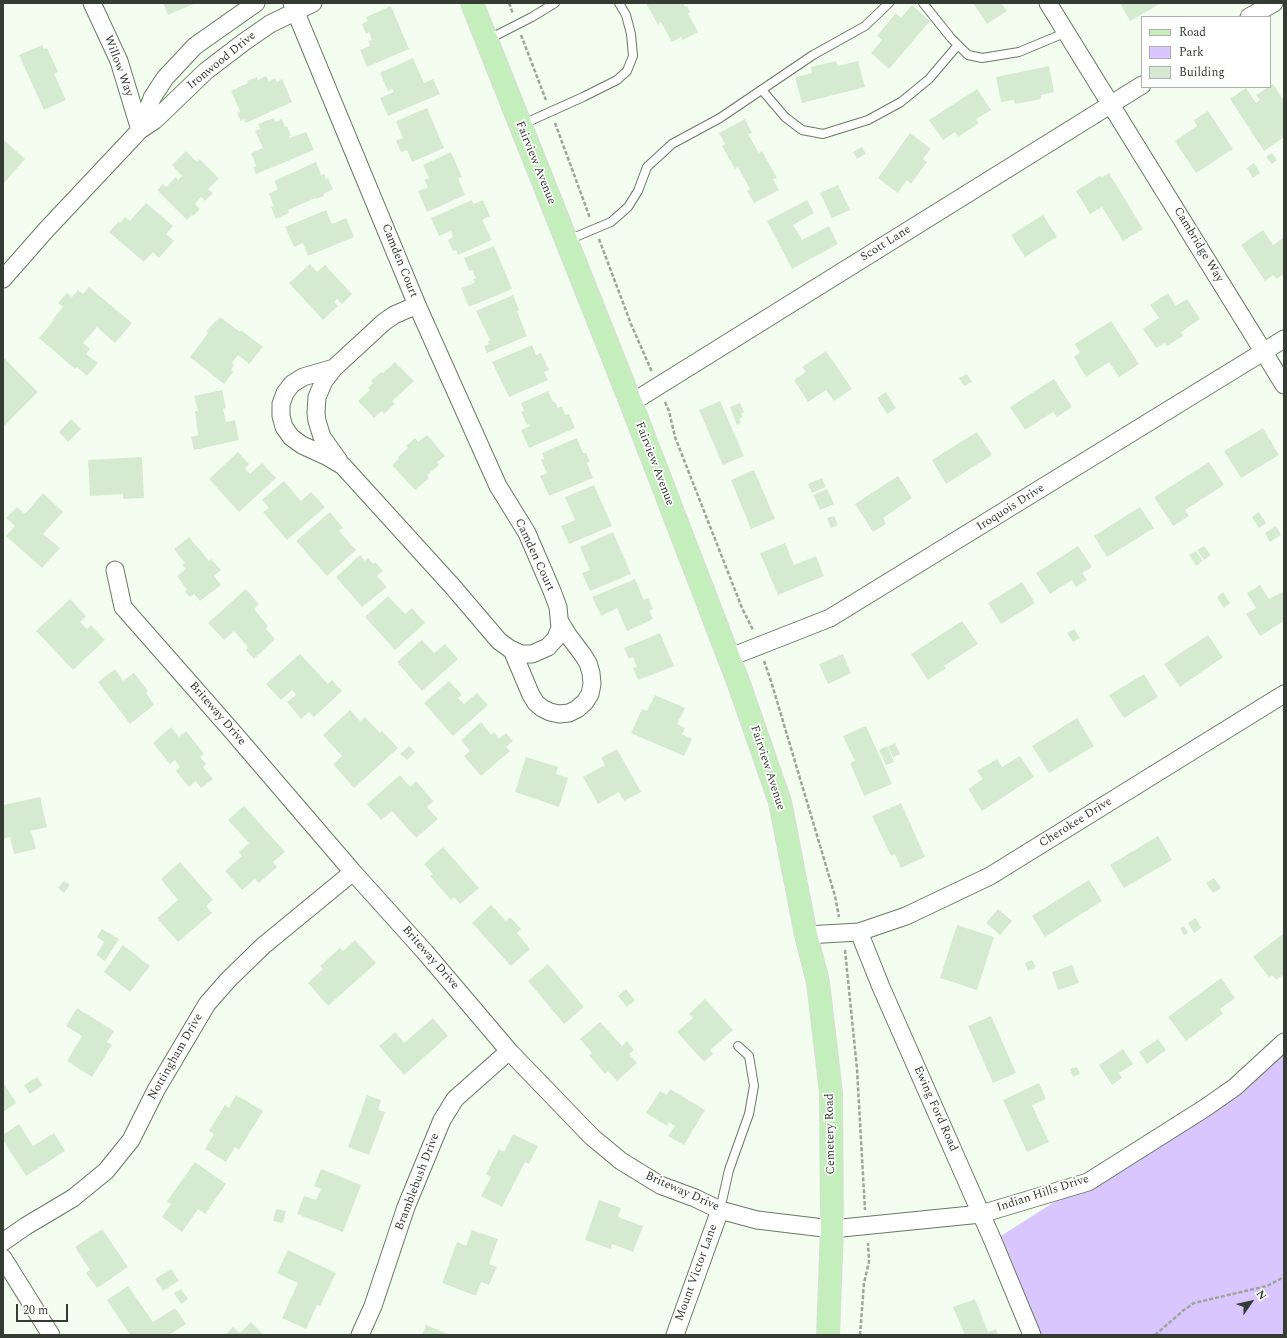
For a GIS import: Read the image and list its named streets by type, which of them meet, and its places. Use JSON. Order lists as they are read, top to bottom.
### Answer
{
  "streets": {
    "main road": ["Fairview Avenue", "Cemetery Road"],
    "street": [
      "Ironwood Drive",
      "Willow Way",
      "Scott Lane",
      "Cambridge Way",
      "Camden Court",
      "Iroquois Drive",
      "Briteway Drive",
      "Cherokee Drive",
      "Nottingham Drive",
      "Ewing Ford Road",
      "Bramblebush Drive",
      "Indian Hills Drive",
      "Mount Victor Lane"
    ]
  },
  "crossings": [
    ["Ironwood Drive", "Willow Way"],
    ["Ironwood Drive", "Camden Court"],
    ["Fairview Avenue", "Scott Lane"],
    ["Fairview Avenue", "Iroquois Drive"],
    ["Fairview Avenue", "Cemetery Road"],
    ["Scott Lane", "Cambridge Way"],
    ["Cambridge Way", "Iroquois Drive"],
    ["Briteway Drive", "Nottingham Drive"],
    ["Briteway Drive", "Cemetery Road"],
    ["Briteway Drive", "Bramblebush Drive"],
    ["Briteway Drive", "Indian Hills Drive"],
    ["Briteway Drive", "Mount Victor Lane"],
    ["Cherokee Drive", "Ewing Ford Road"],
    ["Ewing Ford Road", "Indian Hills Drive"],
    ["Cemetery Road", "Indian Hills Drive"]
  ],
  "legend": ["Road", "Park", "Building"],
  "scale_bar": "20 m",
  "north": "top right"
}
